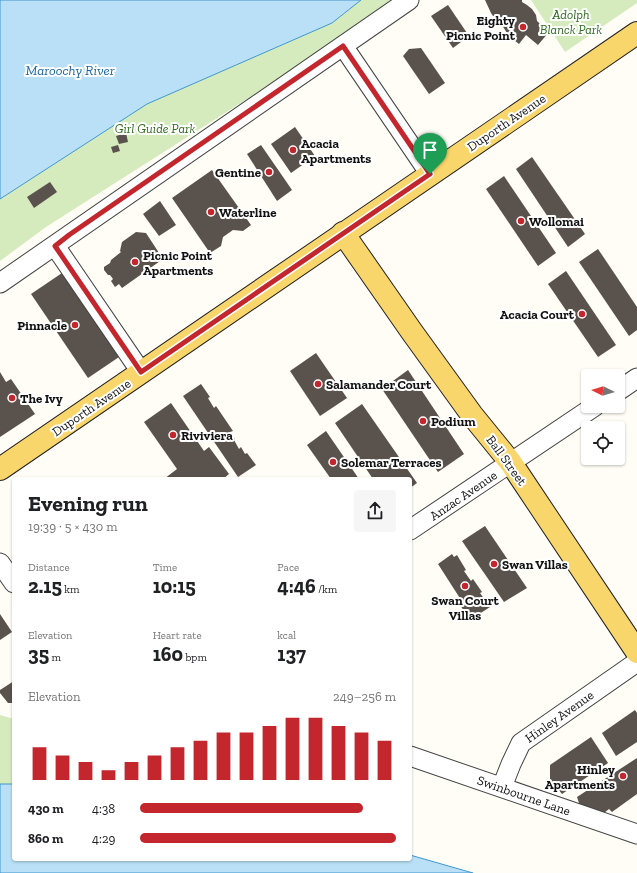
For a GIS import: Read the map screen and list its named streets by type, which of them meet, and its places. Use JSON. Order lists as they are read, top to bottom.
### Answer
{
  "streets": {
    "main road": ["Duporth Avenue", "Ball Street"],
    "street": ["Anzac Avenue", "Hinley Avenue", "Swinbourne Lane"]
  },
  "crossings": [
    ["Duporth Avenue", "Ball Street"],
    ["Ball Street", "Anzac Avenue"],
    ["Hinley Avenue", "Swinbourne Lane"]
  ],
  "water": ["Maroochy River"],
  "parks": ["Adolph Blanck Park", "Girl Guide Park"],
  "places": [
    "Eighty Picnic Point",
    "Acacia Apartments",
    "Gentine",
    "Waterline",
    "Wollomai",
    "Picnic Point Apartments",
    "Acacia Court",
    "Pinnacle",
    "Salamander Court",
    "The Ivy",
    "Podium",
    "Riviviera",
    "Solemar Terraces",
    "Swan Villas",
    "Swan Court Villas",
    "Hinley Apartments"
  ],
  "north": "left",
  "page": {
    "heading": ["Evening run", "19:39 · 5 × 430 m"],
    "stats": [
      ["Distance", "2.15 km"],
      ["Time", "10:15"],
      ["Pace", "4:46 /km"],
      ["Elevation", "35 m"],
      ["Heart rate", "160 bpm"],
      ["kcal", "137"]
    ],
    "chart": ["Elevation", "249–256 m"],
    "list": [
      {
        "name": "430 m",
        "note": "4:38"
      },
      {
        "name": "860 m",
        "note": "4:29"
      }
    ]
  }
}
